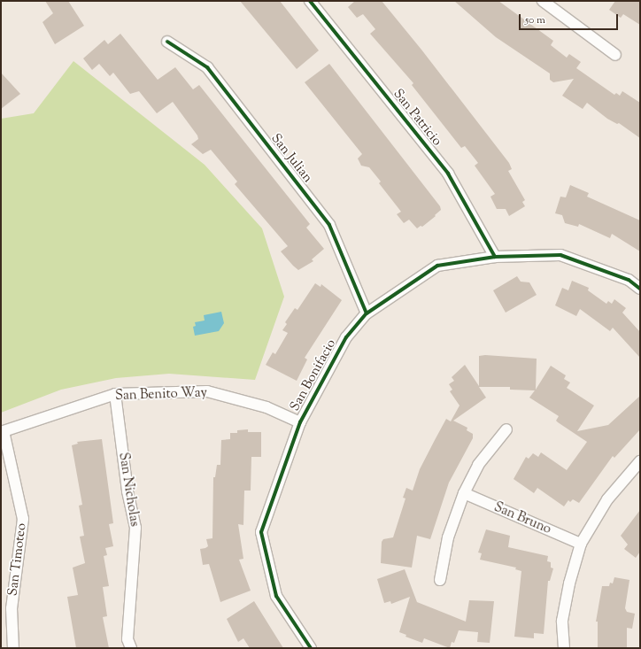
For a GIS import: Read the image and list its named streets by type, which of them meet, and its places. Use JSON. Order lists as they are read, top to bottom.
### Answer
{
  "streets": {
    "street": [
      "San Patricio",
      "San Julian",
      "San Bonifacio",
      "San Benito Way",
      "San Nicholas",
      "San Bruno",
      "San Timoteo"
    ]
  },
  "crossings": [
    ["San Patricio", "San Bonifacio"],
    ["San Julian", "San Bonifacio"],
    ["San Bonifacio", "San Benito Way"],
    ["San Benito Way", "San Nicholas"],
    ["San Benito Way", "San Timoteo"]
  ],
  "scale_bar": "50 m"
}
